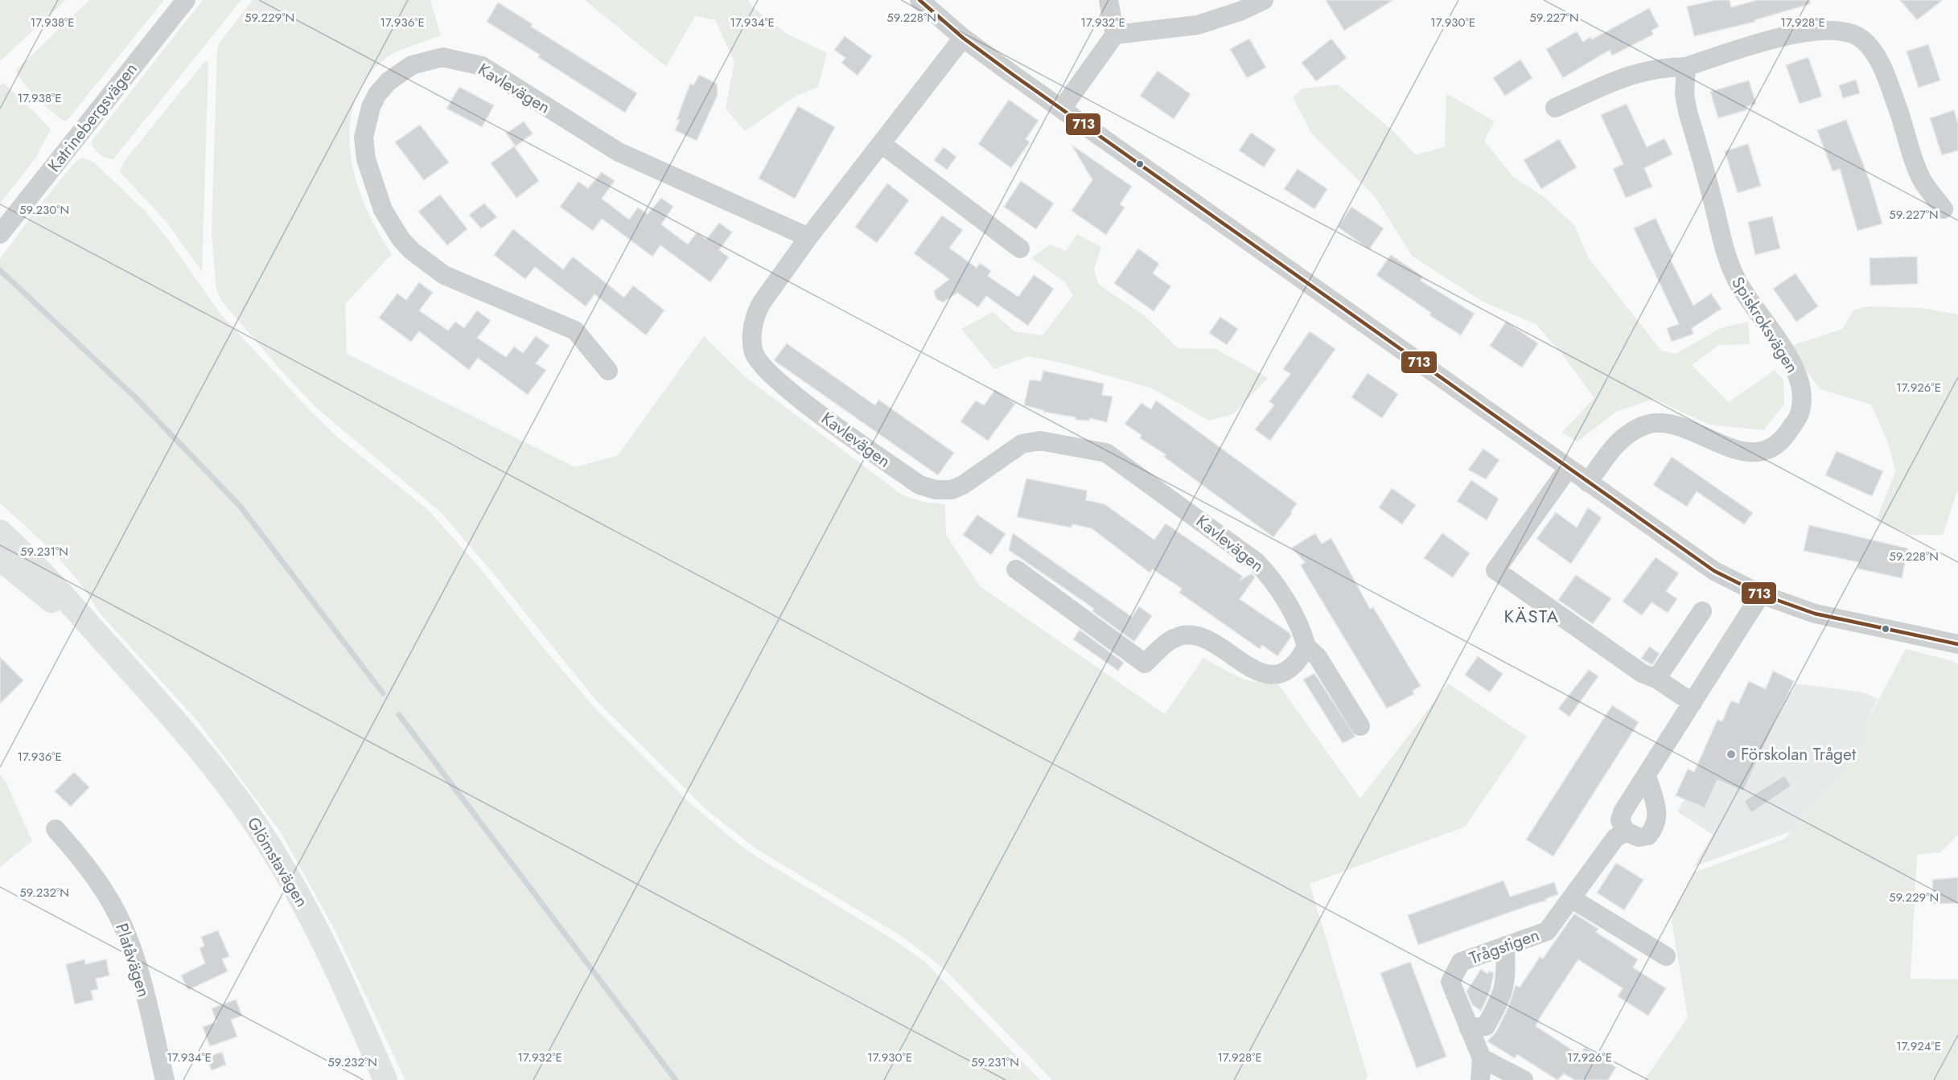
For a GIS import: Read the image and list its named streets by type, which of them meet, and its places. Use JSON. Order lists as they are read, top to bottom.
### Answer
{
  "streets": {
    "main road": ["Glömstavägen"],
    "street": [
      "Kavlevägen",
      "Katrinebergsvägen",
      "Spiskroksvägen",
      "Trågstigen",
      "Platåvägen"
    ]
  },
  "districts": ["KÄSTA"],
  "places": ["Förskolan Tråget"],
  "lines": ["transit line 713"],
  "coordinates": [
    "59.229°N",
    "59.228°N",
    "59.227°N",
    "17.938°E",
    "17.936°E",
    "17.934°E",
    "17.932°E",
    "17.930°E",
    "17.928°E",
    "59.230°N",
    "17.926°E",
    "59.231°N",
    "59.232°N",
    "17.924°E"
  ]
}
